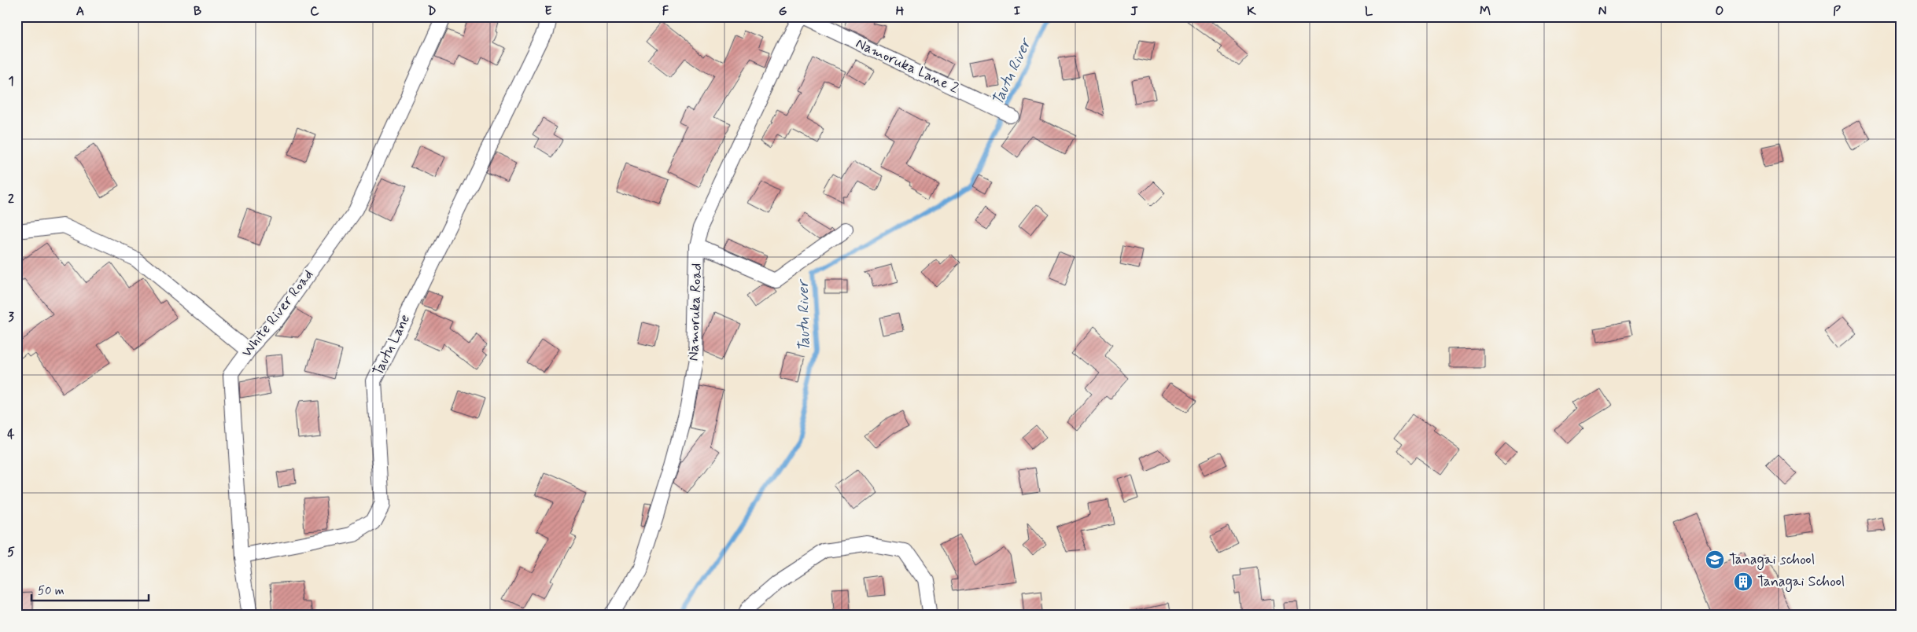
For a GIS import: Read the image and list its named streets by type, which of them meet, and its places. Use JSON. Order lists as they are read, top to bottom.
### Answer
{
  "streets": {
    "street": [
      "Namoruka Lane 2",
      "Namoruka Road",
      "White River Road",
      "Tautu Lane"
    ]
  },
  "crossings": [
    ["Namoruka Lane 2", "Namoruka Road"],
    ["White River Road", "Tautu Lane"]
  ],
  "water": ["Tautu River"],
  "places": {
    "school or university": ["Tanagai school"],
    "building": ["Tanagai School"]
  },
  "scale_bar": "50 m",
  "grid": {
    "columns": [
      "A",
      "B",
      "C",
      "D",
      "E",
      "F",
      "G",
      "H",
      "I",
      "J",
      "K",
      "L",
      "M",
      "N",
      "O",
      "P"
    ],
    "rows": [
      "1",
      "2",
      "3",
      "4",
      "5"
    ]
  }
}
